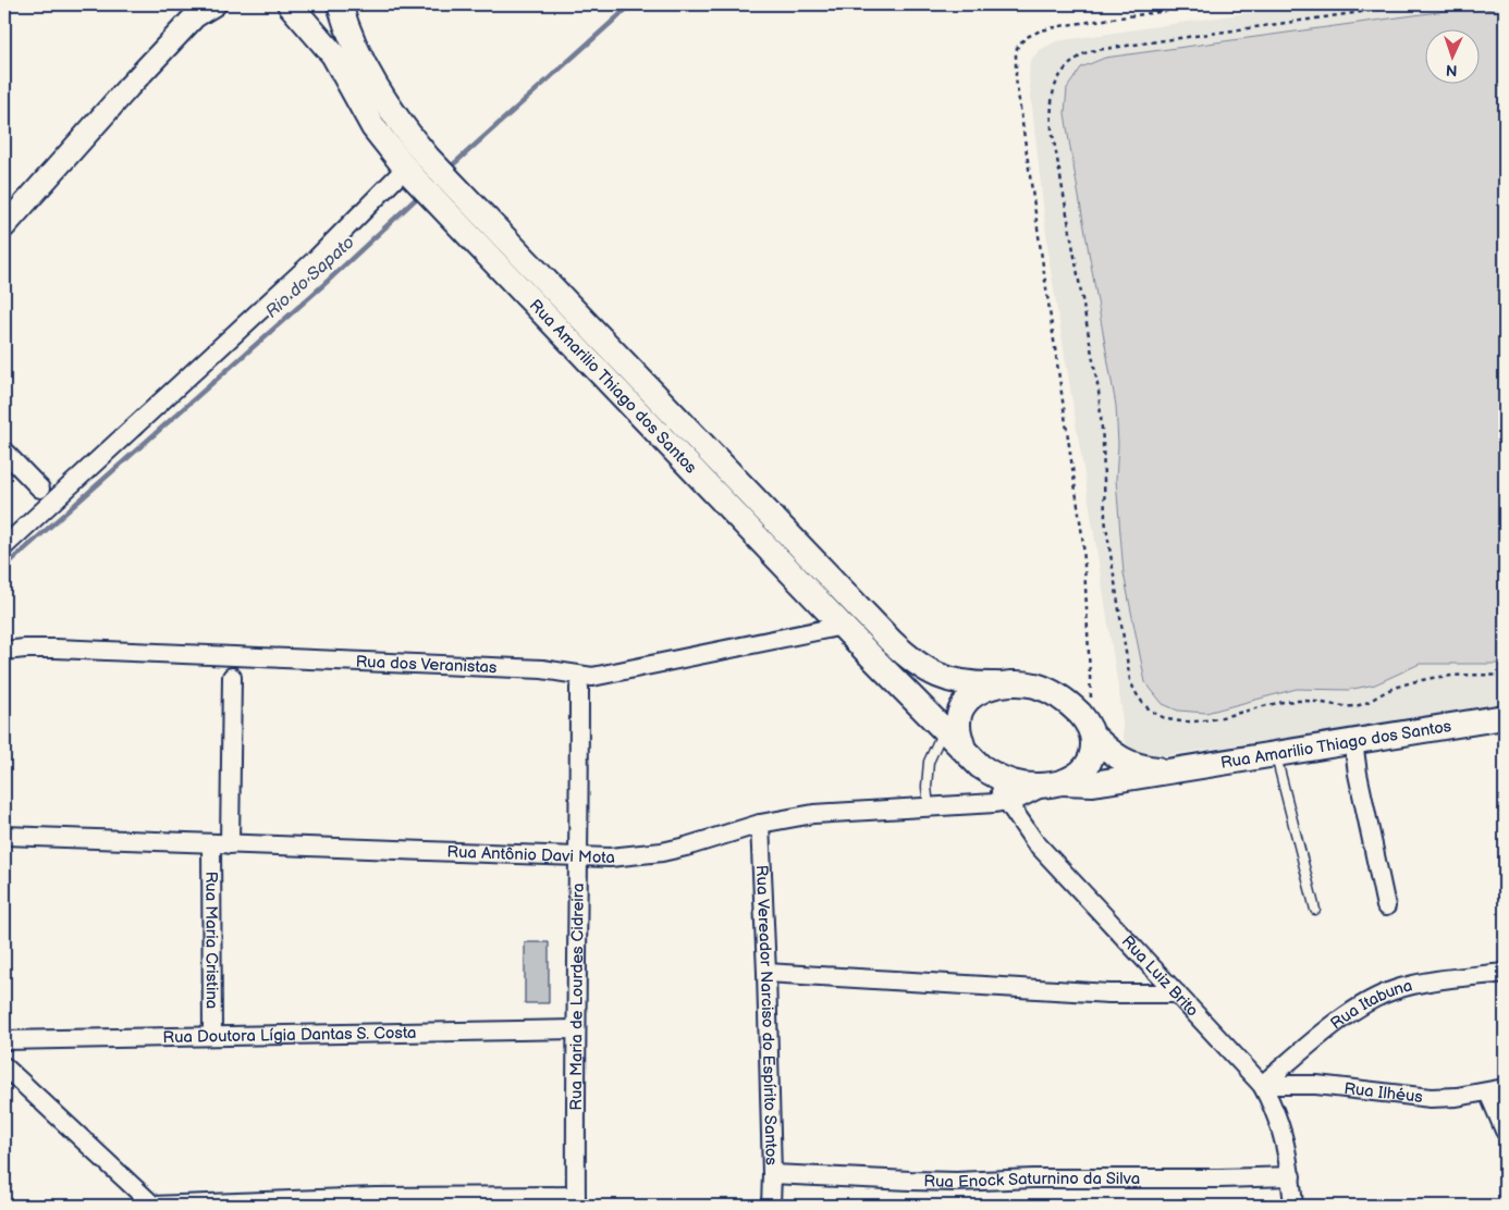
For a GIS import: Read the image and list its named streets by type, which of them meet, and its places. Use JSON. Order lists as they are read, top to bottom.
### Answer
{
  "streets": {
    "main road": ["Rua Amarilio Thiago dos Santos"],
    "street": [
      "Rua dos Veranistas",
      "Rua Antônio Davi Mota",
      "Rua Maria Cristina",
      "Rua Luiz Brito",
      "Rua Maria de Lourdes Cidreira",
      "Rua Itabuna",
      "Rua Vereador Narciso do Espírito Santos",
      "Rua Doutora Lígia Dantas S. Costa",
      "Rua Ilhéus",
      "Rua Enock Saturnino da Silva"
    ]
  },
  "crossings": [
    ["Rua Amarilio Thiago dos Santos", "Rua dos Veranistas"],
    ["Rua Amarilio Thiago dos Santos", "Rua Antônio Davi Mota"],
    ["Rua Amarilio Thiago dos Santos", "Rua Luiz Brito"],
    ["Rua Antônio Davi Mota", "Rua Maria Cristina"],
    ["Rua Antônio Davi Mota", "Rua Luiz Brito"],
    ["Rua Antônio Davi Mota", "Rua Maria de Lourdes Cidreira"],
    ["Rua Antônio Davi Mota", "Rua Vereador Narciso do Espírito Santos"],
    ["Rua Maria Cristina", "Rua Doutora Lígia Dantas S. Costa"],
    ["Rua Luiz Brito", "Rua Itabuna"],
    ["Rua Luiz Brito", "Rua Ilhéus"],
    ["Rua Luiz Brito", "Rua Enock Saturnino da Silva"],
    ["Rua Maria de Lourdes Cidreira", "Rua Doutora Lígia Dantas S. Costa"],
    ["Rua Itabuna", "Rua Ilhéus"],
    ["Rua Vereador Narciso do Espírito Santos", "Rua Enock Saturnino da Silva"]
  ],
  "water": ["Rio do Sapato"],
  "north": "bottom"
}
